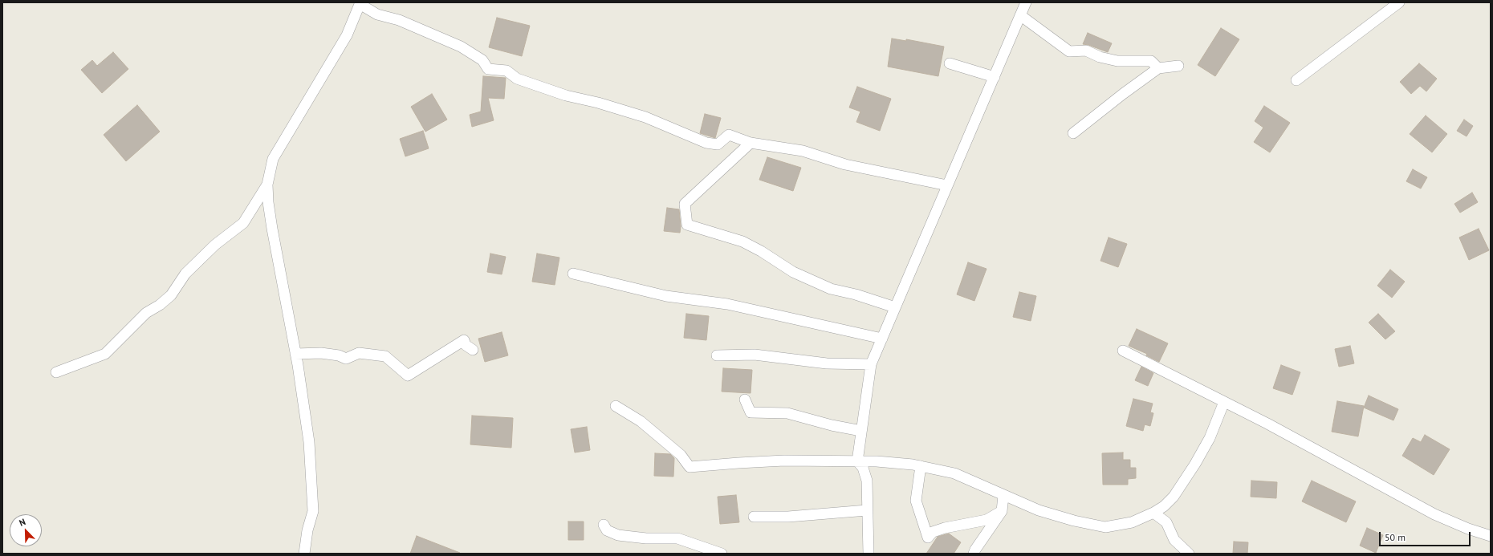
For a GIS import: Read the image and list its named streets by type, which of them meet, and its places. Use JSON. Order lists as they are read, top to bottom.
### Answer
{
  "scale_bar": "50 m",
  "north": "top left"
}
